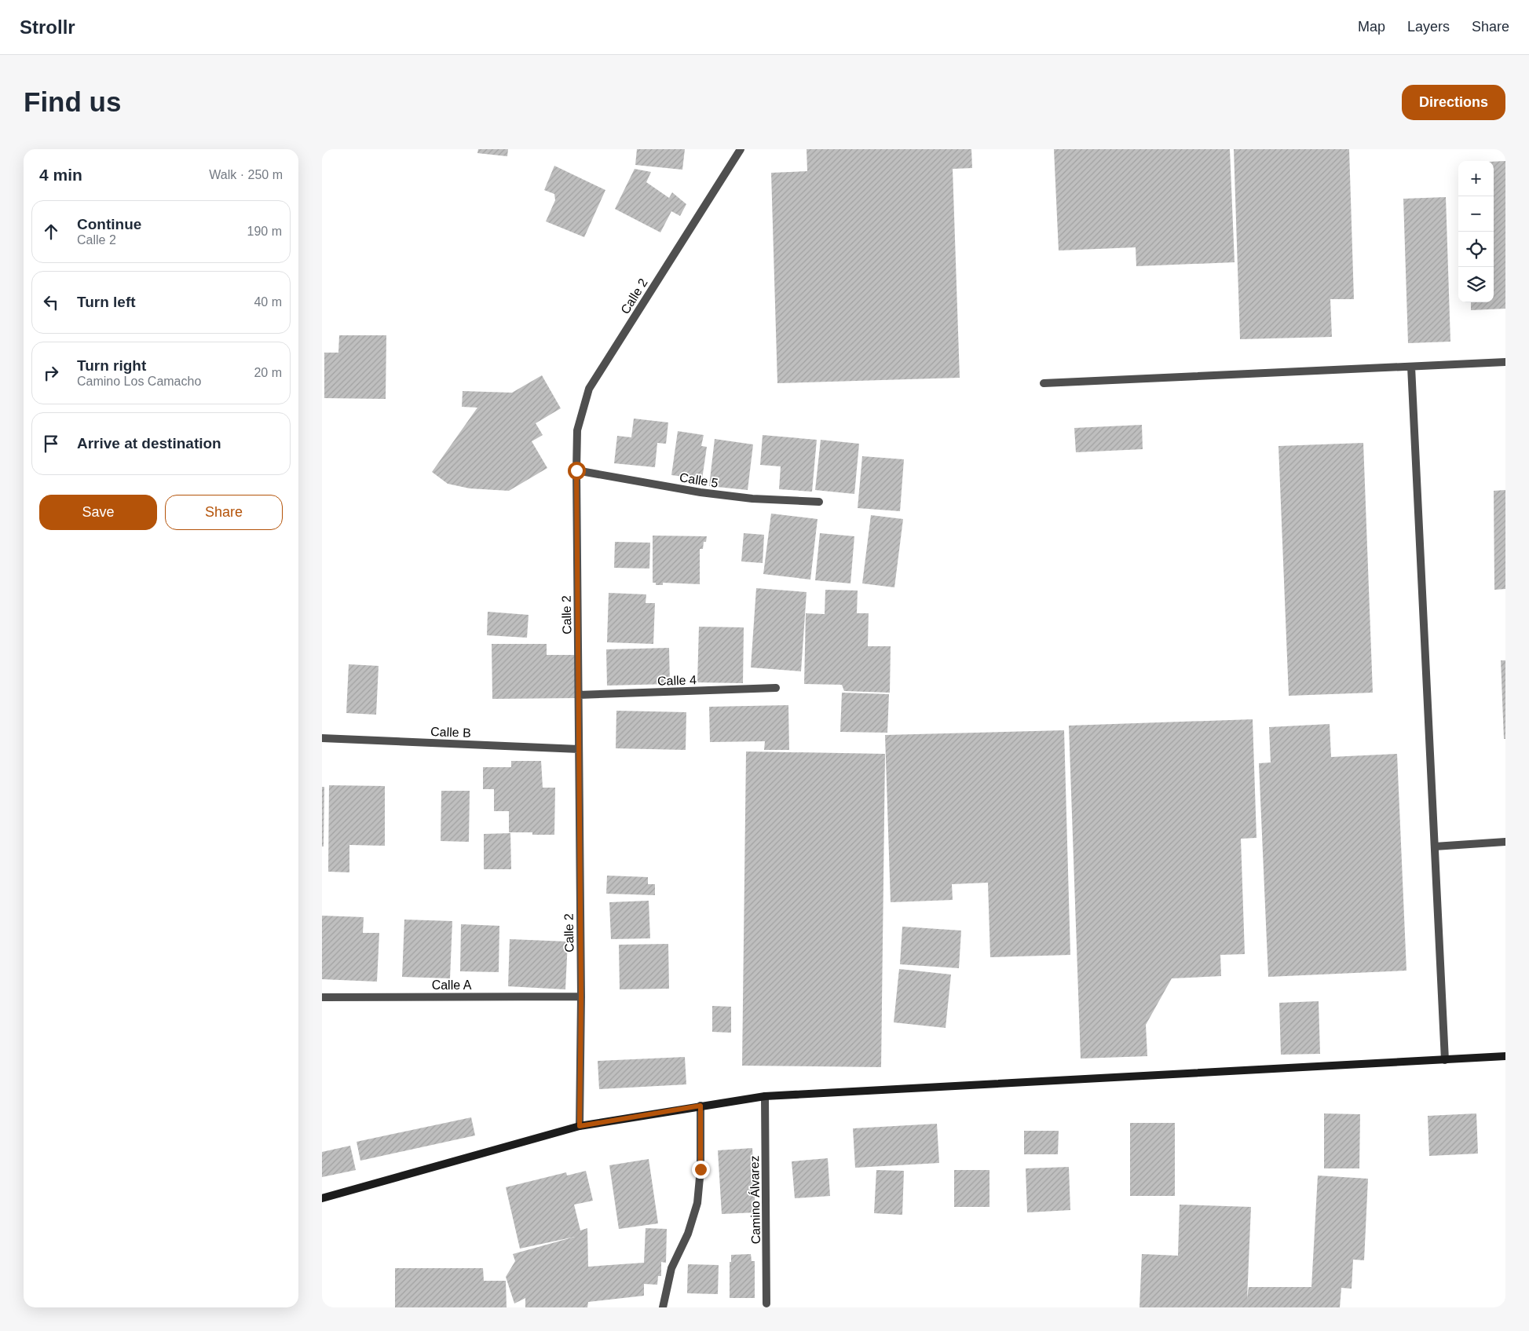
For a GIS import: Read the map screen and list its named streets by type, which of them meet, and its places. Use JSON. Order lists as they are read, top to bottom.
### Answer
{
  "streets": {
    "street": [
      "Calle 2",
      "Calle 5",
      "Calle 4",
      "Calle B",
      "Calle A",
      "Camino Álvarez"
    ]
  },
  "crossings": [
    ["Calle 2", "Calle 5"],
    ["Calle 2", "Calle 4"],
    ["Calle 2", "Calle B"],
    ["Calle 2", "Calle A"]
  ],
  "page": {
    "header": "Strollr",
    "nav": ["Map", "Layers", "Share"],
    "buttons": [
      "Directions",
      ["Save", "Share"]
    ],
    "title": "Find us",
    "heading": ["4 min", "Walk · 250 m"],
    "map_buttons": ["+", "−"],
    "list": [
      ["Continue", "Calle 2", "190 m"],
      ["Turn left", "40 m"],
      ["Turn right", "Camino Los Camacho", "20 m"],
      "Arrive at destination"
    ]
  }
}
